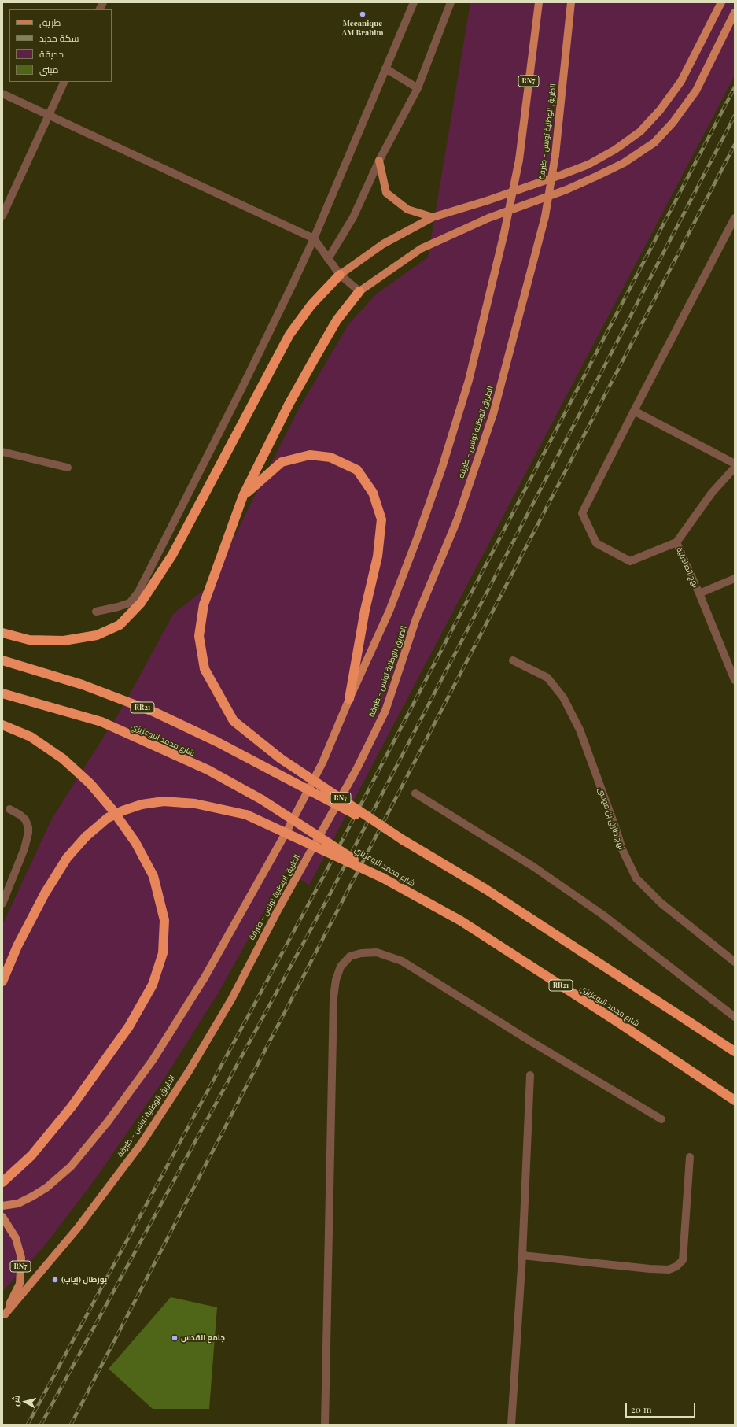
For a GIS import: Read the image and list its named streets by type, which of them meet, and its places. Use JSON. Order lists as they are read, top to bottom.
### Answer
{
  "streets": {
    "highway": ["RR21", "شارع محمد البوعزيزي"],
    "main road": ["RN7", "الطريق الوطنية تونس - طبرقة"],
    "street": ["نهج الصادقية", "نهج طارق بن موسى"]
  },
  "crossings": [
    ["RN7", "الطريق الوطنية تونس - طبرقة"]
  ],
  "places": ["Mecanique AM Brahim", "بورطال (إياب)", "جامع القدس"],
  "legend": [
    "طريق",
    "سكة حديد",
    "حديقة",
    "مبنى"
  ],
  "scale_bar": "20 m",
  "north": "left"
}
